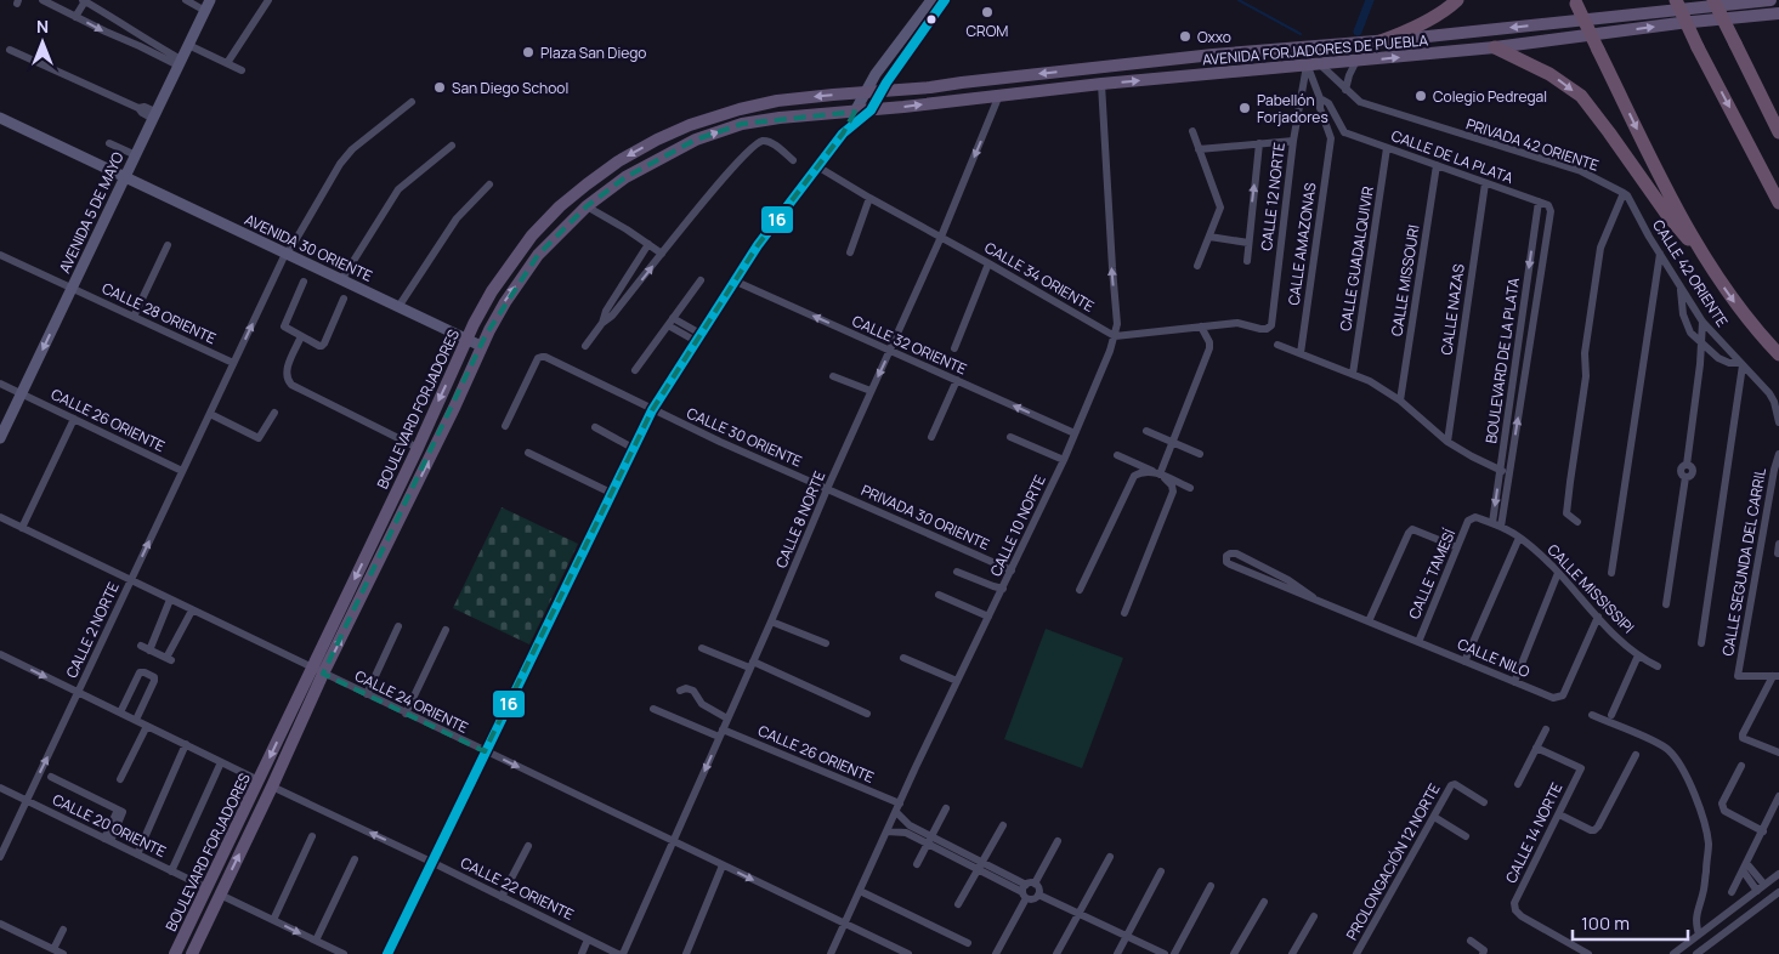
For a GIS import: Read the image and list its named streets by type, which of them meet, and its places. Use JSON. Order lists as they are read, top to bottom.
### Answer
{
  "streets": {
    "main road": ["AVENIDA FORJADORES DE PUEBLA", "BOULEVARD FORJADORES"],
    "street": [
      "PRIVADA 42 ORIENTE",
      "CALLE DE LA PLATA",
      "CALLE 12 NORTE",
      "AVENIDA 5 DE MAYO",
      "CALLE AMAZONAS",
      "AVENIDA 30 ORIENTE",
      "CALLE GUADALQUIVIR",
      "CALLE 42 ORIENTE",
      "CALLE 34 ORIENTE",
      "CALLE MISSOURI",
      "CALLE NAZAS",
      "CALLE 28 ORIENTE",
      "CALLE 32 ORIENTE",
      "BOULEVARD DE LA PLATA",
      "CALLE 26 ORIENTE",
      "CALLE 30 ORIENTE",
      "PRIVADA 30 ORIENTE",
      "CALLE 8 NORTE",
      "CALLE 10 NORTE",
      "CALLE SEGUNDA DEL CARRIL",
      "CALLE TAMESÍ",
      "CALLE MISSISSIPI",
      "CALLE 2 NORTE",
      "CALLE NILO",
      "CALLE 24 ORIENTE",
      "CALLE 20 ORIENTE",
      "CALLE 14 NORTE",
      "PROLONGACIÓN 12 NORTE",
      "CALLE 22 ORIENTE"
    ]
  },
  "crossings": [
    ["AVENIDA FORJADORES DE PUEBLA", "PRIVADA 42 ORIENTE"],
    ["AVENIDA FORJADORES DE PUEBLA", "CALLE 12 NORTE"],
    ["AVENIDA FORJADORES DE PUEBLA", "BOULEVARD FORJADORES"],
    ["AVENIDA FORJADORES DE PUEBLA", "CALLE 8 NORTE"],
    ["AVENIDA FORJADORES DE PUEBLA", "CALLE 10 NORTE"],
    ["PRIVADA 42 ORIENTE", "CALLE 12 NORTE"],
    ["PRIVADA 42 ORIENTE", "CALLE 42 ORIENTE"],
    ["CALLE DE LA PLATA", "CALLE GUADALQUIVIR"],
    ["CALLE DE LA PLATA", "CALLE MISSOURI"],
    ["CALLE DE LA PLATA", "CALLE NAZAS"],
    ["CALLE DE LA PLATA", "BOULEVARD DE LA PLATA"],
    ["AVENIDA 5 DE MAYO", "AVENIDA 30 ORIENTE"],
    ["AVENIDA 5 DE MAYO", "CALLE 28 ORIENTE"],
    ["AVENIDA 5 DE MAYO", "CALLE 26 ORIENTE"],
    ["AVENIDA 30 ORIENTE", "BOULEVARD FORJADORES"],
    ["AVENIDA 30 ORIENTE", "CALLE 2 NORTE"],
    ["CALLE 34 ORIENTE", "CALLE 8 NORTE"],
    ["CALLE 34 ORIENTE", "CALLE 10 NORTE"],
    ["CALLE 28 ORIENTE", "CALLE 2 NORTE"],
    ["CALLE 32 ORIENTE", "CALLE 8 NORTE"],
    ["CALLE 32 ORIENTE", "CALLE 10 NORTE"],
    ["BOULEVARD DE LA PLATA", "CALLE MISSISSIPI"],
    ["BOULEVARD FORJADORES", "CALLE 24 ORIENTE"],
    ["BOULEVARD FORJADORES", "CALLE 20 ORIENTE"],
    ["BOULEVARD FORJADORES", "CALLE 22 ORIENTE"],
    ["CALLE 26 ORIENTE", "CALLE 8 NORTE"],
    ["CALLE 26 ORIENTE", "CALLE 10 NORTE"],
    ["CALLE 26 ORIENTE", "CALLE 2 NORTE"],
    ["CALLE 30 ORIENTE", "PRIVADA 30 ORIENTE"],
    ["CALLE 30 ORIENTE", "CALLE 8 NORTE"],
    ["PRIVADA 30 ORIENTE", "CALLE 8 NORTE"],
    ["PRIVADA 30 ORIENTE", "CALLE 10 NORTE"],
    ["CALLE 8 NORTE", "CALLE 24 ORIENTE"],
    ["CALLE 10 NORTE", "CALLE 24 ORIENTE"],
    ["CALLE TAMESÍ", "CALLE MISSISSIPI"],
    ["CALLE TAMESÍ", "CALLE NILO"],
    ["CALLE MISSISSIPI", "CALLE NILO"],
    ["CALLE 2 NORTE", "CALLE 24 ORIENTE"],
    ["CALLE 2 NORTE", "CALLE 20 ORIENTE"]
  ],
  "one_way": ["CALLE 2 NORTE", "CALLE 22 ORIENTE"],
  "places": [
    "CROM",
    "Oxxo",
    "Plaza San Diego",
    "San Diego School",
    "Colegio Pedregal",
    "Pabellón Forjadores"
  ],
  "lines": ["transit line 16"],
  "scale_bar": "100 m",
  "north": "top"
}
